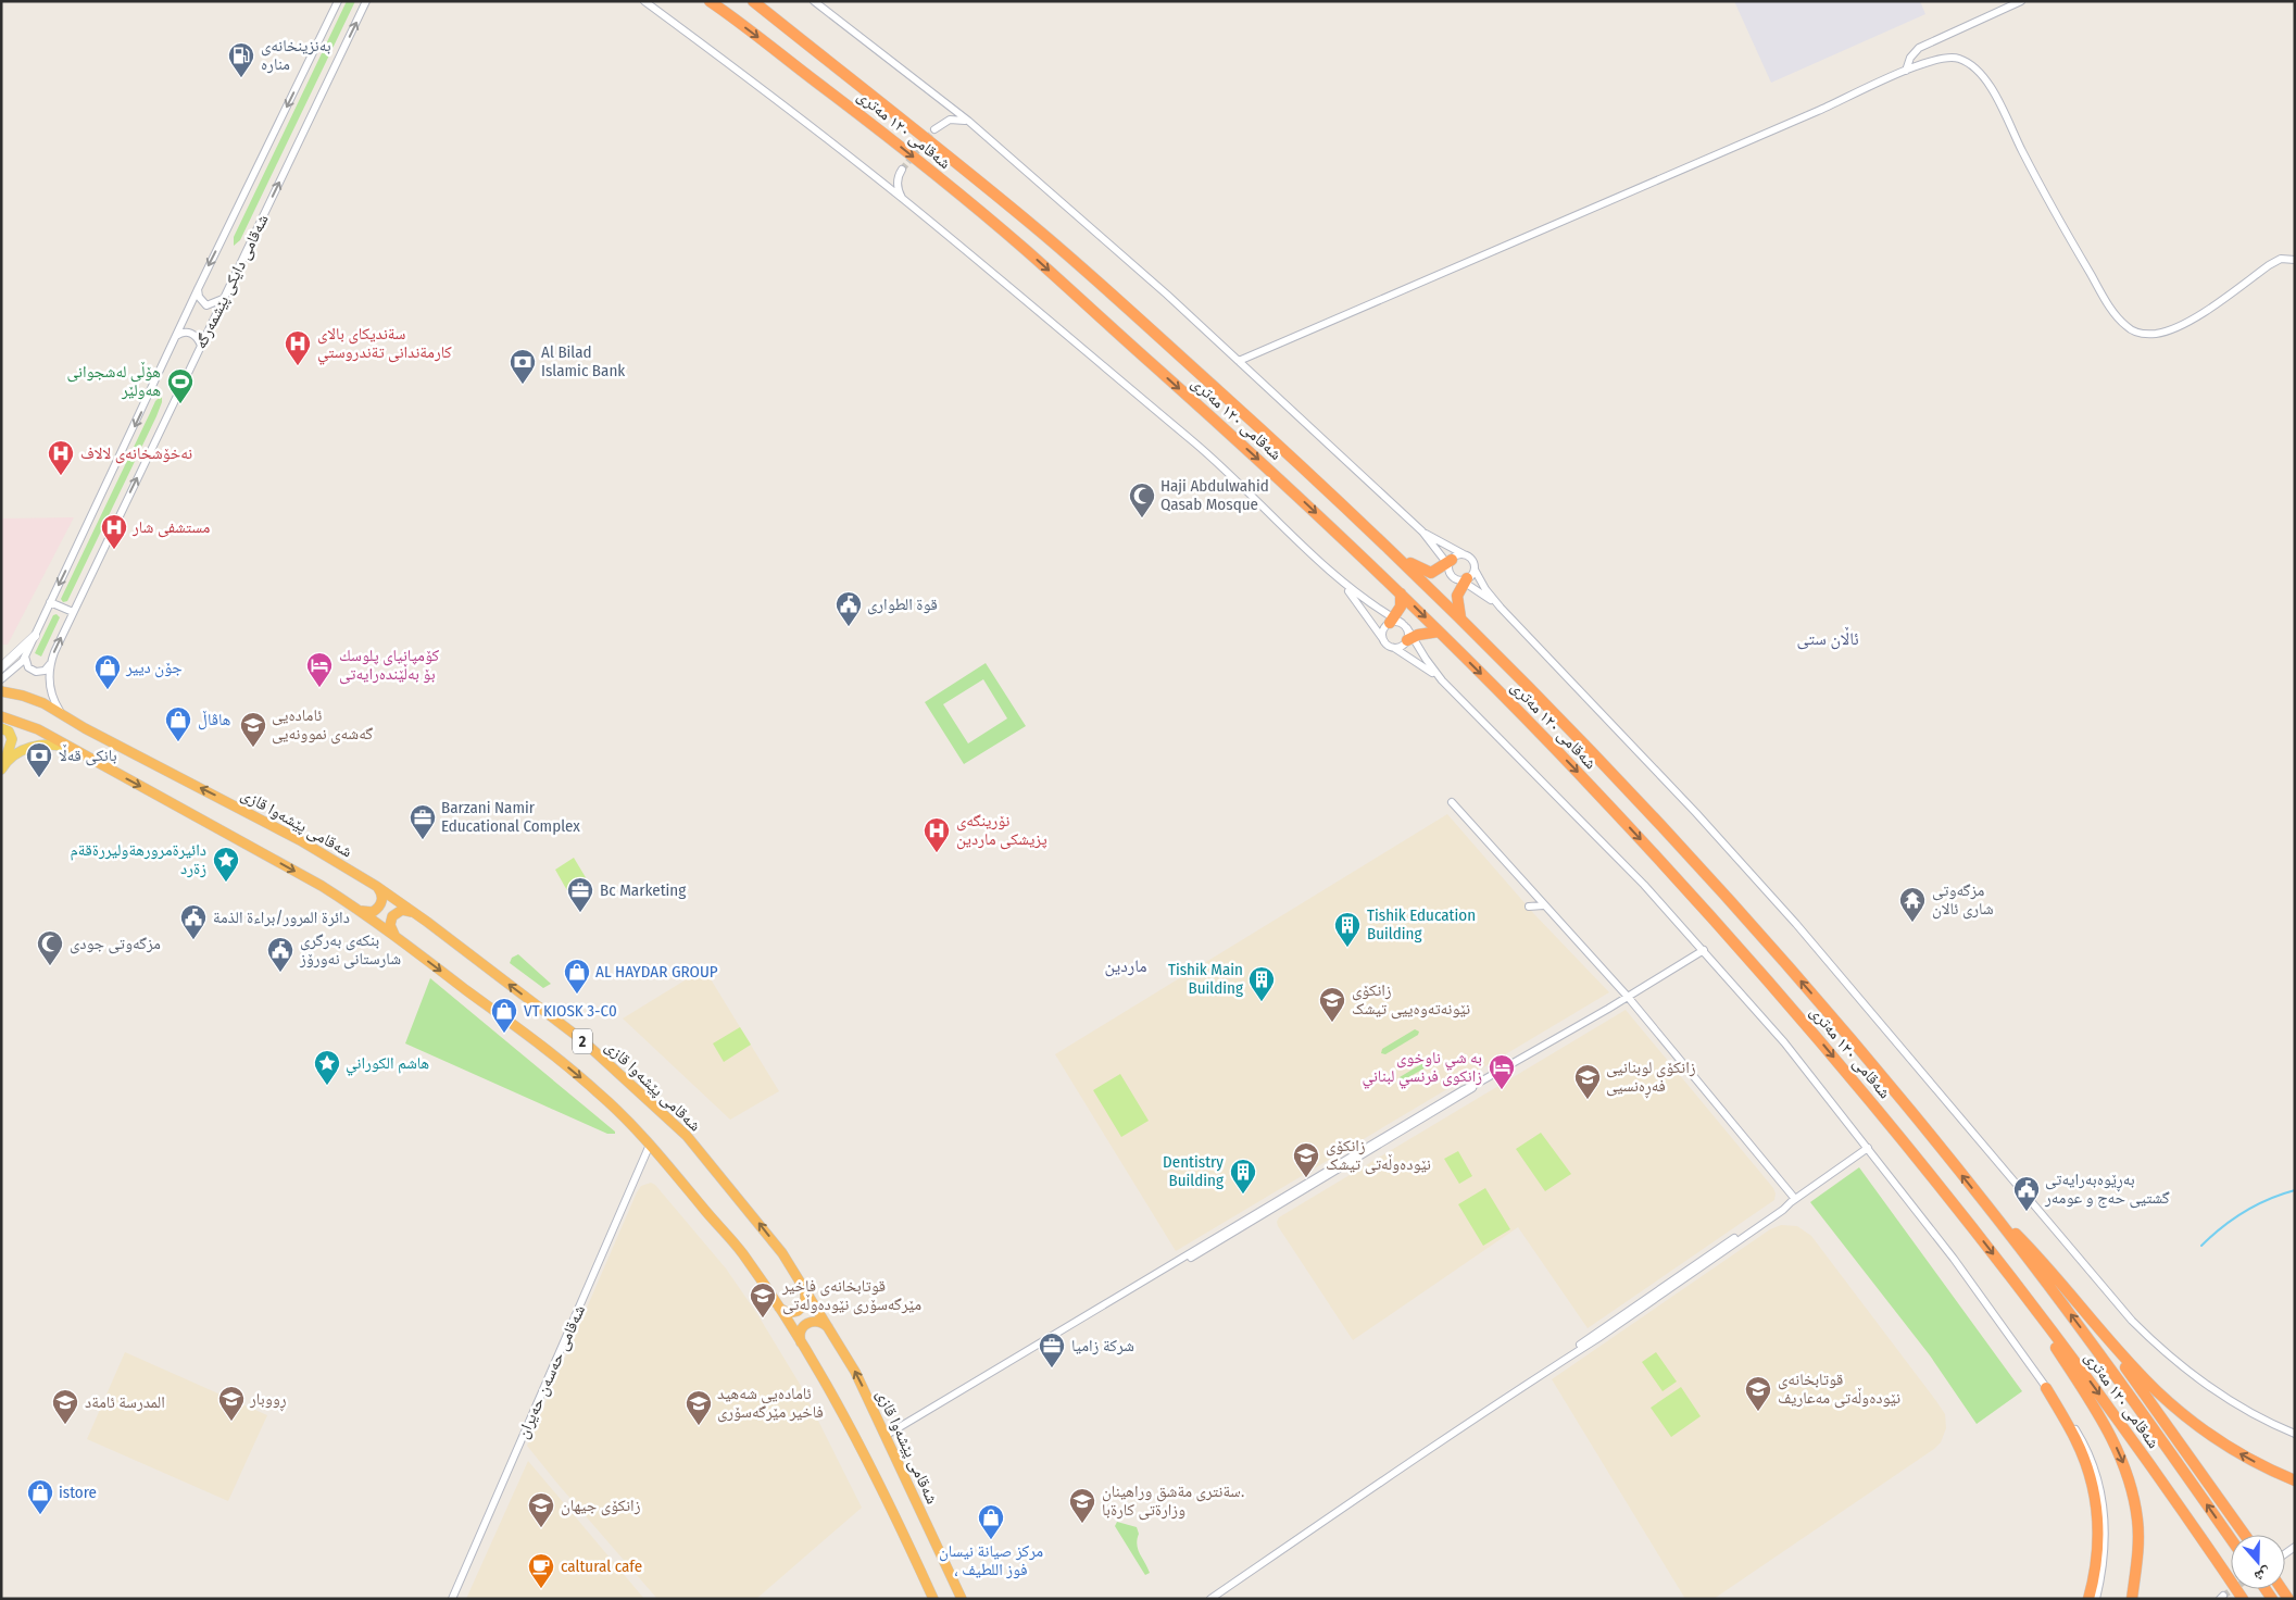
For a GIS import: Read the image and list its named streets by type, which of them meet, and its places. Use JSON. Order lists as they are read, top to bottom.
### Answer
{
  "streets": {
    "highway": ["شەقامی ١٢٠ مەتری", "شەقامی پێشەوا قازی", "2"],
    "street": ["شەقامی دایکی پێشمەرگە", "شەقامی حەسەن حەیران"]
  },
  "crossings": [
    ["شەقامی دایکی پێشمەرگە", "شەقامی پێشەوا قازی"],
    ["2", "شەقامی حەسەن حەیران"]
  ],
  "districts": ["ئاڵان ستی", "ماردین"],
  "places": {
    "fuel station": ["بەنزینخانەی منارە"],
    "hospital": [
      "سةنديكاى بالاى كارمةندانى تةندروستي",
      "نەخۆشخانەی لالاف",
      "مستشفى شار",
      "نۆرینگەی پزیشکی ماردین"
    ],
    "bank": ["Al Bilad Islamic Bank", "بانکی قەڵا"],
    "sports": ["هۆڵی لەشجوانی هەولێر"],
    "mosque": ["Haji Abdulwahid Qasab Mosque", "مزگەوتی جودی"],
    "public building": [
      "قوة الطواری",
      "دائرة المرور/براءة الذمة",
      "بنکەی بەرگری شارستانی نەورۆز",
      "بەڕێوەبەرایەتی گشتیی حەج و عومەر"
    ],
    "hotel": ["کۆمپانیای پلوسك بۆ بەڵێندەرایەتی", "به شي ناوخوى زانكوى فرنسي لبناني"],
    "shop": [
      "جۆن دییر",
      "هاڤاڵ",
      "AL HAYDAR GROUP",
      "VT KIOSK 3-C0",
      "istore",
      "مركز صيانة نيسان ، فوز اللطيف"
    ],
    "school or university": [
      "ئامادەیی گەشەی نموونەیی",
      "زانکۆی نێونەتەوەییی تیشک",
      "زانکۆی لوبنانیی فەڕەنسیی",
      "زانکۆی نێودەوڵەتی تیشک",
      "قوتابخانەی فاخیر مێرگەسۆری نێودەوڵەتی",
      "قوتابخانەی نێودەوڵەتی مەعاریف",
      "ڕووبار",
      "المدرسة ئامةد",
      "ئامادەیی شەهید فاخیر مێرگەسۆری",
      "سةنترى مةشق وراهينان. وزارةتى كارةبا",
      "زانکۆی جیھان"
    ],
    "office": ["Barzani Namir Educational Complex", "Bc Marketing", "شركة زاميا"],
    "place": ["دائيرةمرورهةوليررةقةم زةرد", "هاشم الكوراني"],
    "temple": ["مزگەوتی شاری ئالان"],
    "building": ["Tishik Education Building", "Tishik Main Building", "Dentistry Building"],
    "cafe": ["caltural cafe"]
  },
  "north": "bottom"
}
